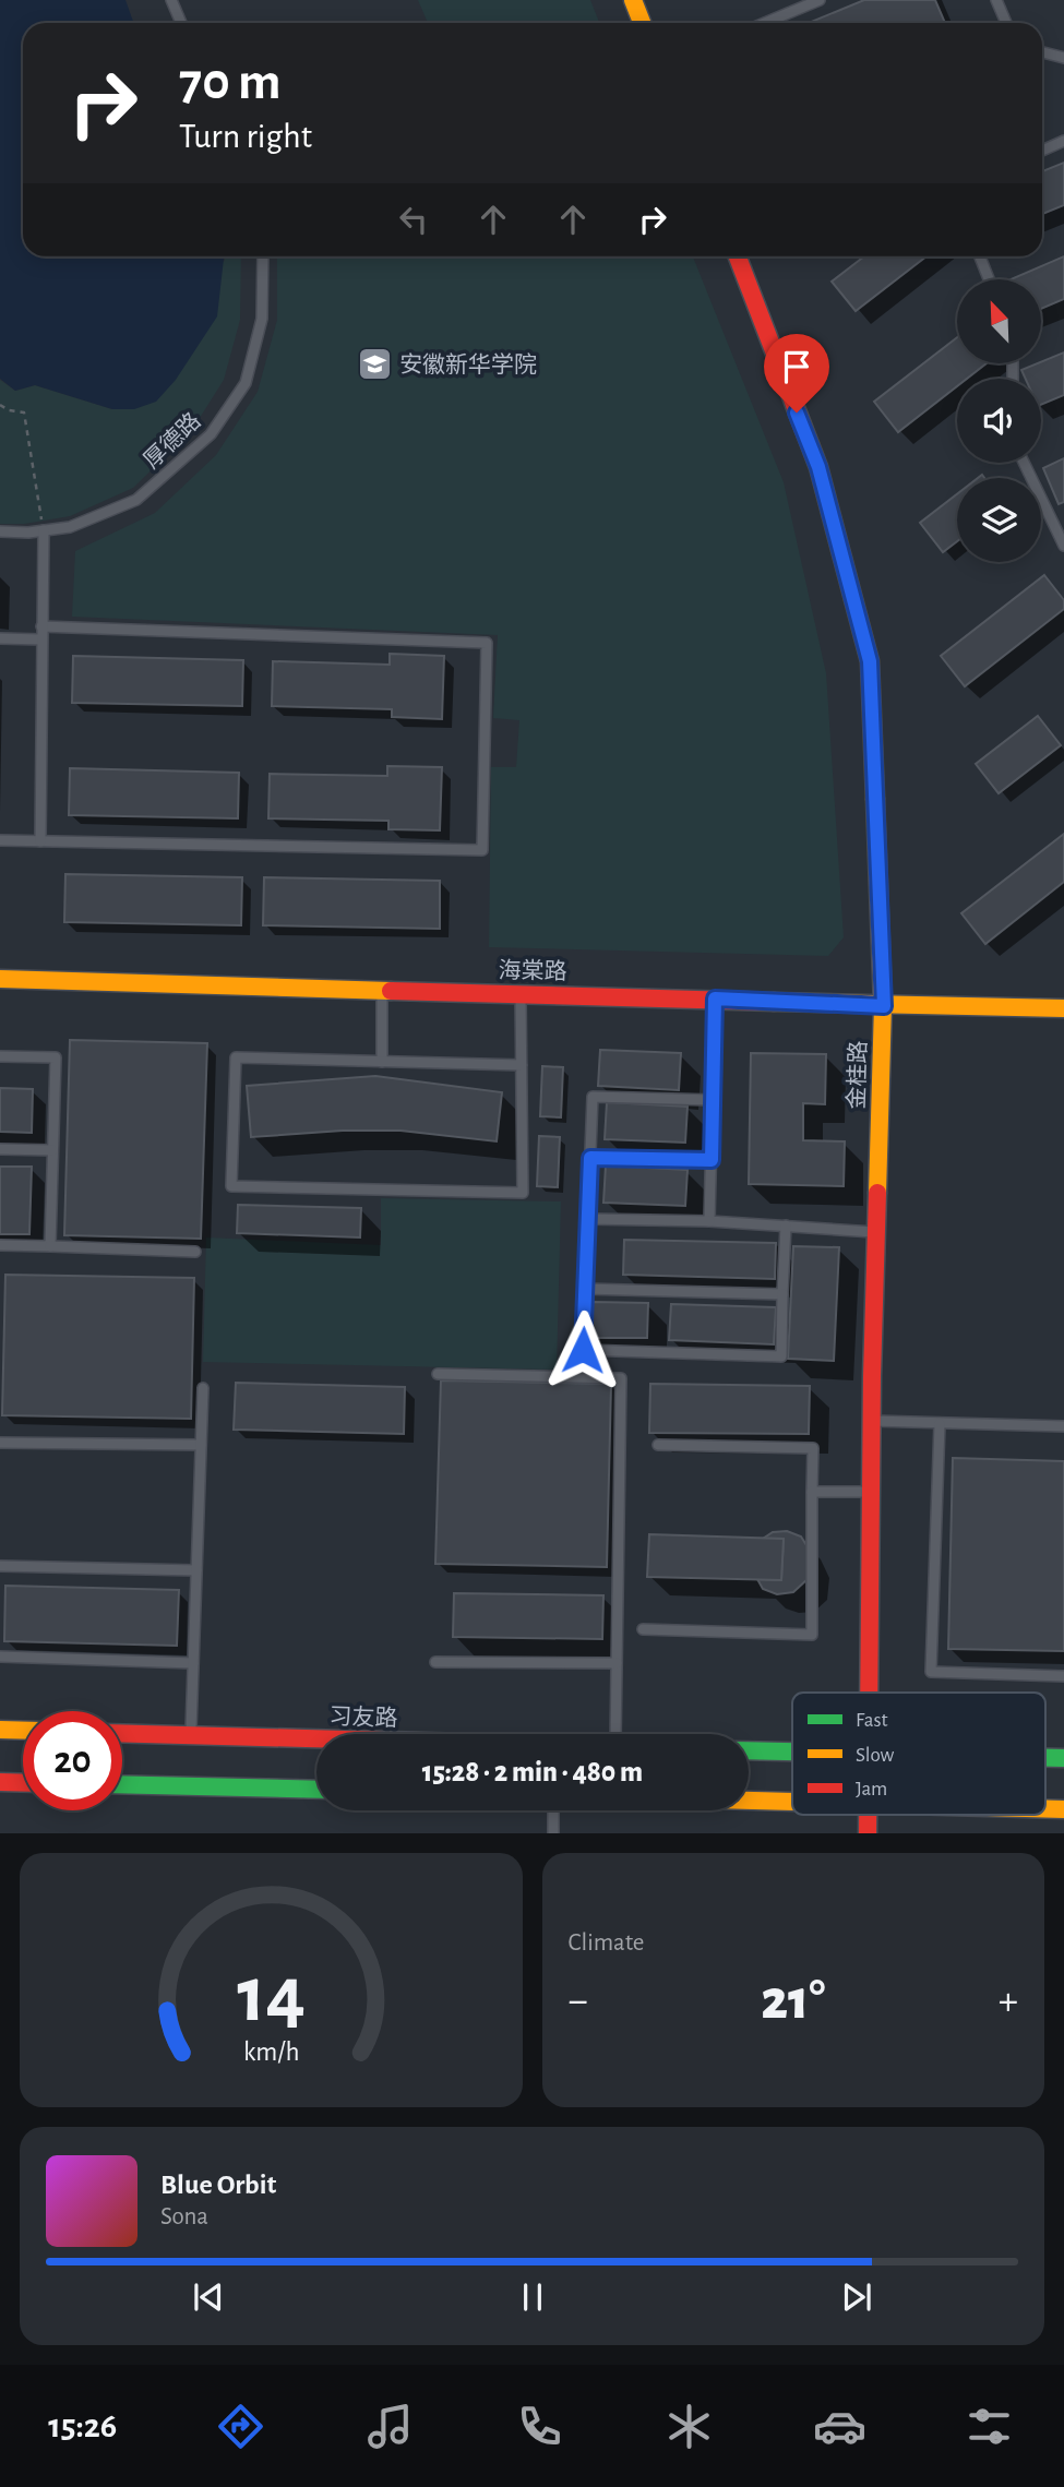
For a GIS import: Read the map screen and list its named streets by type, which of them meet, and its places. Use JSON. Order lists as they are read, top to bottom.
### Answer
{
  "streets": {
    "street": ["海棠路", "金桂路", "习友路"],
    "lane": ["厚德路"]
  },
  "crossings": [
    ["海棠路", "金桂路"]
  ],
  "places": {
    "school or university": ["安徽新华学院"]
  },
  "legend": ["Fast", "Slow", "Jam"],
  "north": "top left",
  "page": {
    "turn": ["70 m", "Turn right"],
    "limit": "20",
    "trip": "15:28 · 2 min · 480 m",
    "tile": "Climate",
    "heat": ["−", "21°", "+"],
    "song": ["Blue Orbit", "Sona"],
    "tabs": "15:26",
    "gauge": ["14", "km/h"]
  }
}
